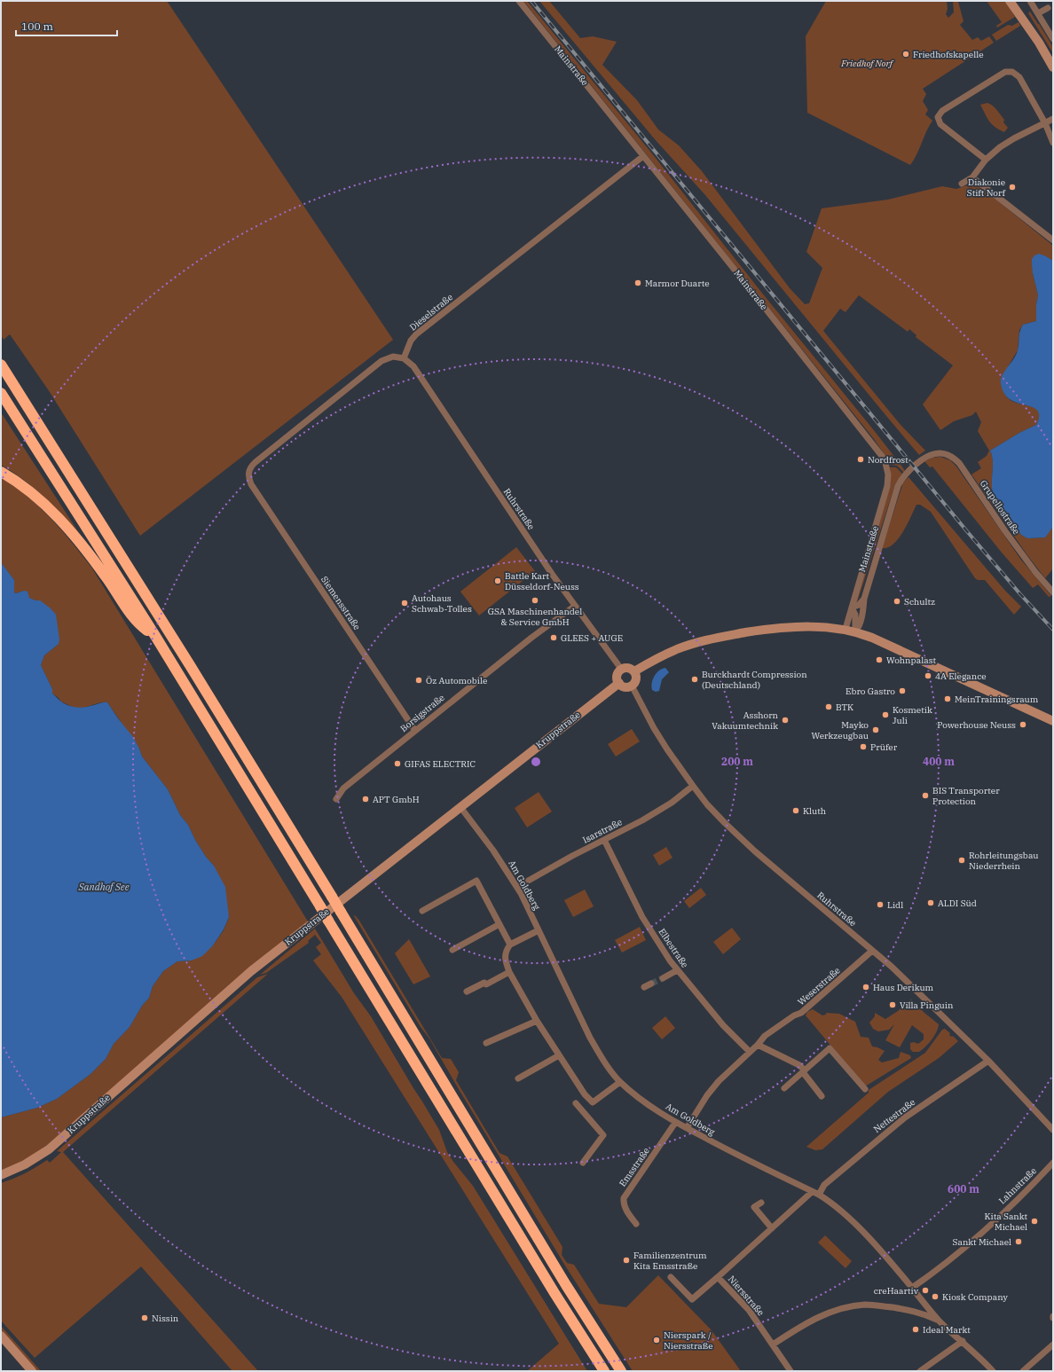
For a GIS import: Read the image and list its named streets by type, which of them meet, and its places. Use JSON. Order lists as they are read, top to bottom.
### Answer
{
  "streets": {
    "street": [
      "Mainstraße",
      "Dieselstraße",
      "Grupellostraße",
      "Ruhrstraße",
      "Siemensstraße",
      "Borsigstraße",
      "Kruppstraße",
      "Isarstraße",
      "Am Goldberg",
      "Elbestraße",
      "Weserstraße",
      "Nettestraße",
      "Emsstraße",
      "Lahnstraße",
      "Niersstraße"
    ]
  },
  "crossings": [
    ["Mainstraße", "Dieselstraße"],
    ["Dieselstraße", "Ruhrstraße"],
    ["Dieselstraße", "Siemensstraße"],
    ["Ruhrstraße", "Siemensstraße"],
    ["Ruhrstraße", "Borsigstraße"],
    ["Ruhrstraße", "Kruppstraße"],
    ["Ruhrstraße", "Isarstraße"],
    ["Ruhrstraße", "Weserstraße"],
    ["Ruhrstraße", "Nettestraße"],
    ["Siemensstraße", "Borsigstraße"],
    ["Kruppstraße", "Am Goldberg"],
    ["Isarstraße", "Am Goldberg"],
    ["Isarstraße", "Elbestraße"],
    ["Am Goldberg", "Weserstraße"],
    ["Am Goldberg", "Nettestraße"],
    ["Am Goldberg", "Emsstraße"],
    ["Am Goldberg", "Lahnstraße"],
    ["Am Goldberg", "Niersstraße"],
    ["Elbestraße", "Weserstraße"]
  ],
  "water": ["Sandhof See"],
  "parks": ["Friedhof Norf"],
  "places": [
    "Friedhofskapelle",
    "Diakonie Stift Norf",
    "Marmor Duarte",
    "Nordfrost",
    "Battle Kart Düsseldorf-Neuss",
    "GSA Maschinenhandel & Service GmbH",
    "Schultz",
    "Autohaus Schwab-Tolles",
    "GLEES + AUGE",
    "Wohnpalast",
    "4A Elegance",
    "Burckhardt Compression (Deutschland)",
    "Öz Automobile",
    "Ebro Gastro",
    "MeinTrainingsraum",
    "BTK",
    "Kosmetik Juli",
    "Asshorn Vakuumtechnik",
    "Powerhouse Neuss",
    "Mayko Werkzeugbau",
    "Prüfer",
    "GIFAS ELECTRIC",
    "BIS Transporter Protection",
    "APT GmbH",
    "Kluth",
    "Rohrleitungsbau Niederrhein",
    "ALDI Süd",
    "Lidl",
    "Haus Derikum",
    "Villa Pinguin",
    "Kita Sankt Michael",
    "Sankt Michael",
    "Familienzentrum Kita Emsstraße",
    "creHaartiv",
    "Kiosk Company",
    "Nissin",
    "Ideal Markt",
    "Nierspark / Niersstraße"
  ],
  "scale_bar": "100 m",
  "rings": ["200 m", "400 m", "600 m"]
}
